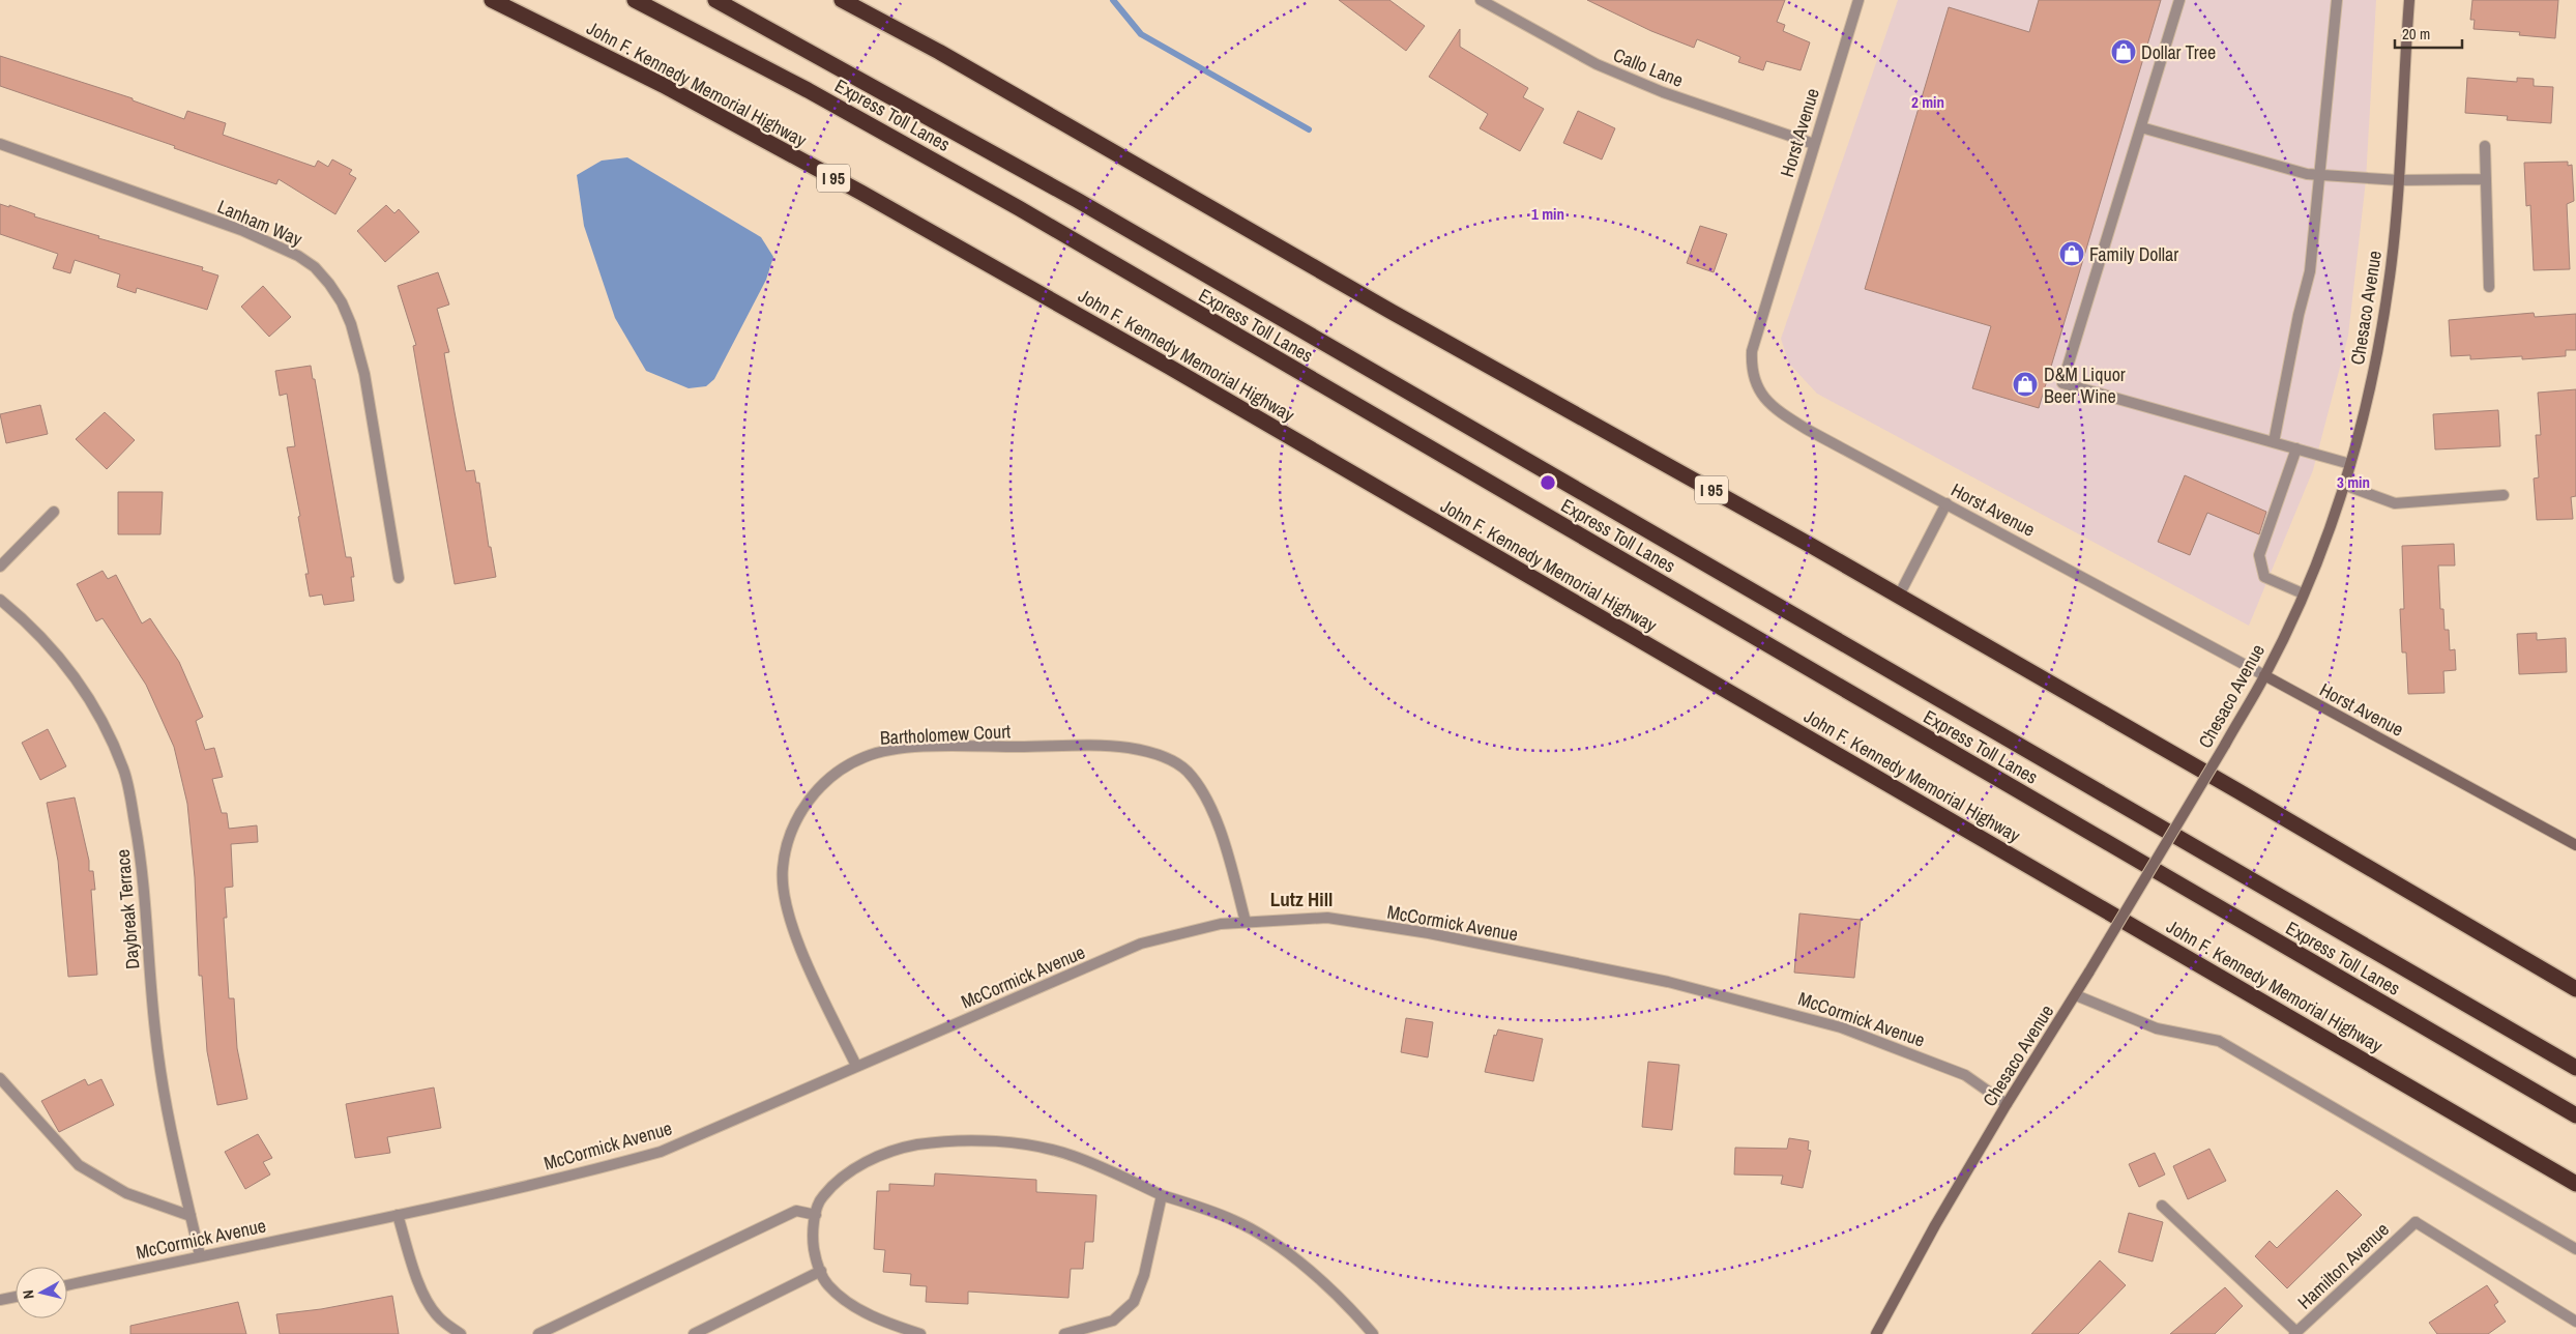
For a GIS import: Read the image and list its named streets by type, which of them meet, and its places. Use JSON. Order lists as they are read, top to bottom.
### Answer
{
  "streets": {
    "highway": ["John F. Kennedy Memorial Highway", "Express Toll Lanes", "I 95"],
    "street": [
      "Callo Lane",
      "Horst Avenue",
      "Lanham Way",
      "Chesaco Avenue",
      "Bartholomew Court",
      "Daybreak Terrace",
      "McCormick Avenue",
      "Hamilton Avenue"
    ]
  },
  "crossings": [
    ["Callo Lane", "Horst Avenue"],
    ["Horst Avenue", "Chesaco Avenue"],
    ["Chesaco Avenue", "McCormick Avenue"],
    ["Bartholomew Court", "McCormick Avenue"],
    ["Daybreak Terrace", "McCormick Avenue"]
  ],
  "districts": ["Lutz Hill"],
  "places": {
    "shop": ["Dollar Tree", "Family Dollar", "D&M Liquor Beer Wine"]
  },
  "scale_bar": "20 m",
  "north": "left",
  "rings": ["2 min", "1 min", "3 min"]
}
